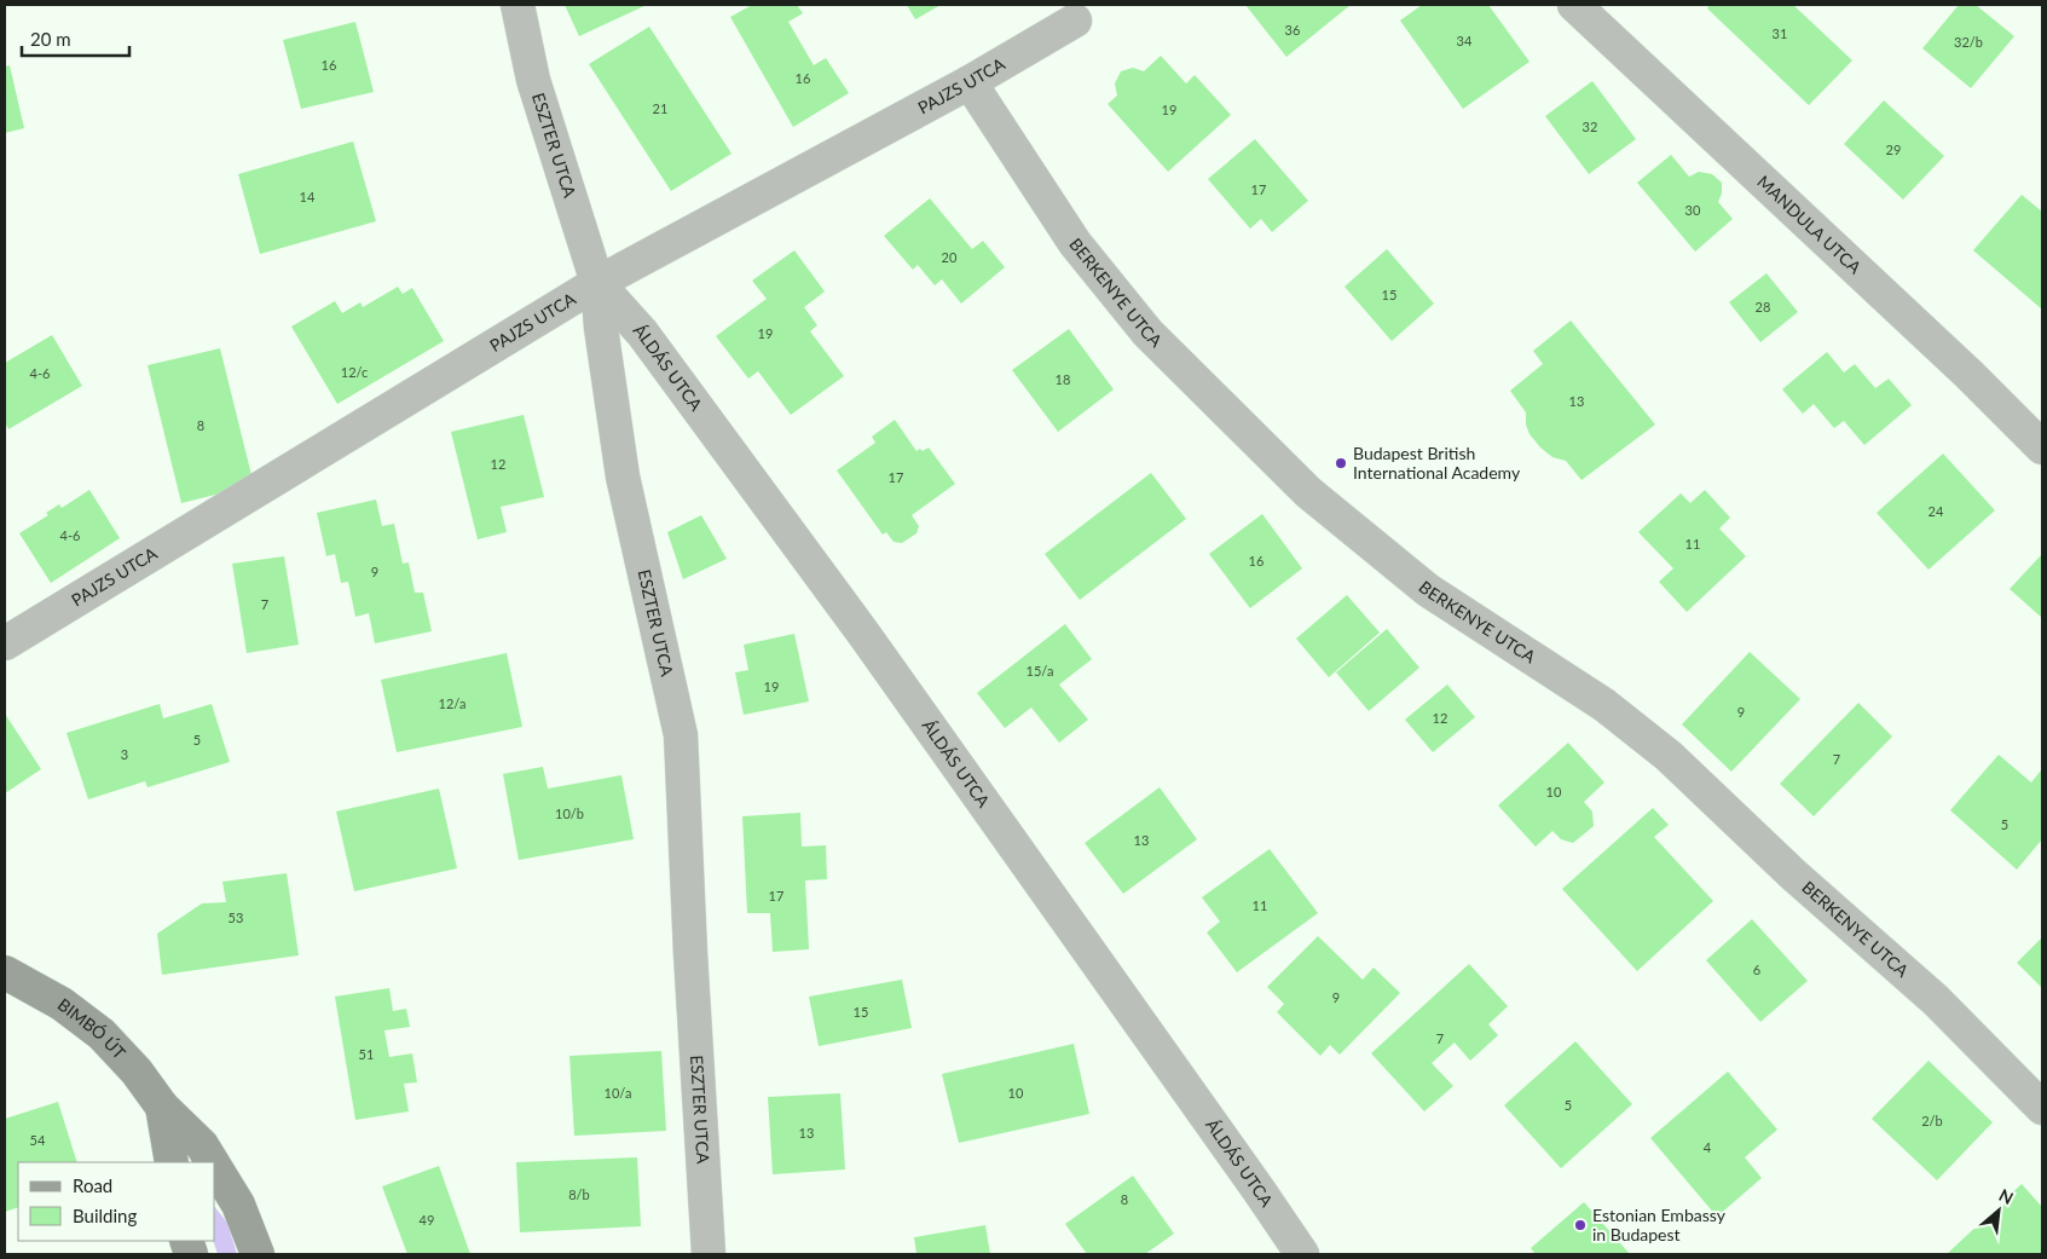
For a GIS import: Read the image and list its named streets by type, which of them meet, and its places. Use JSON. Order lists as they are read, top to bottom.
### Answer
{
  "streets": {
    "street": [
      "PAJZS UTCA",
      "ESZTER UTCA",
      "MANDULA UTCA",
      "BERKENYE UTCA",
      "ÁLDÁS UTCA",
      "BIMBÓ ÚT"
    ]
  },
  "crossings": [
    ["PAJZS UTCA", "ESZTER UTCA"],
    ["PAJZS UTCA", "BERKENYE UTCA"],
    ["PAJZS UTCA", "ÁLDÁS UTCA"],
    ["ESZTER UTCA", "ÁLDÁS UTCA"]
  ],
  "places": ["Budapest British International Academy", "Estonian Embassy in Budapest"],
  "house_numbers": [
    "36",
    "31",
    "34",
    "32/b",
    "16",
    "16",
    "21",
    "19",
    "32",
    "29",
    "17",
    "14",
    "30",
    "20",
    "15",
    "28",
    "19",
    "12/c",
    "4-6",
    "18",
    "13",
    "8",
    "12",
    "17",
    "24",
    "4-6",
    "11",
    "16",
    "9",
    "7",
    "15/a",
    "19",
    "12/a",
    "9",
    "12",
    "5",
    "3",
    "7",
    "10",
    "10/b",
    "5",
    "13",
    "17",
    "11",
    "53",
    "6",
    "9",
    "15",
    "7",
    "51",
    "10/a",
    "10",
    "5",
    "2/b",
    "13",
    "54",
    "4",
    "8/b",
    "8",
    "49"
  ],
  "legend": ["Road", "Building"],
  "scale_bar": "20 m",
  "north": "top right"
}
